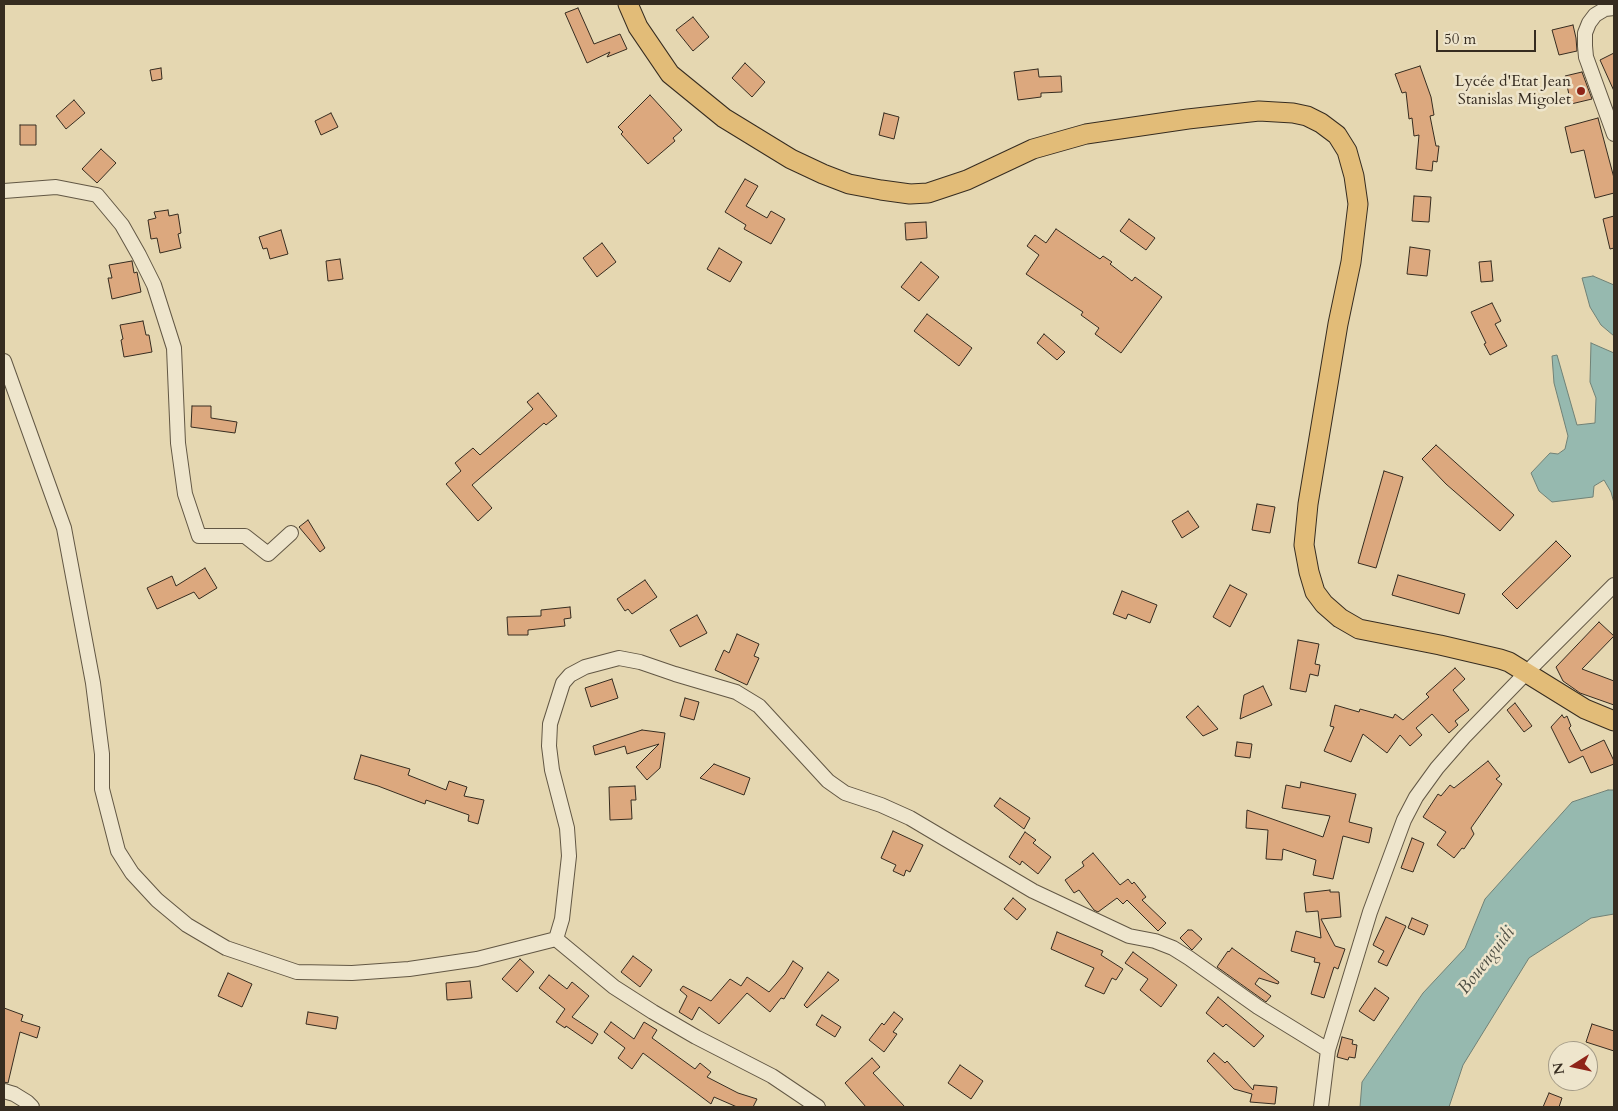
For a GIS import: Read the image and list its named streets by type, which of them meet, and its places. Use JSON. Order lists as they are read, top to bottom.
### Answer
{
  "water": ["Bouenguidi"],
  "places": ["Lycée d'Etat Jean Stanislas Migolet"],
  "scale_bar": "50 m",
  "north": "left"
}
